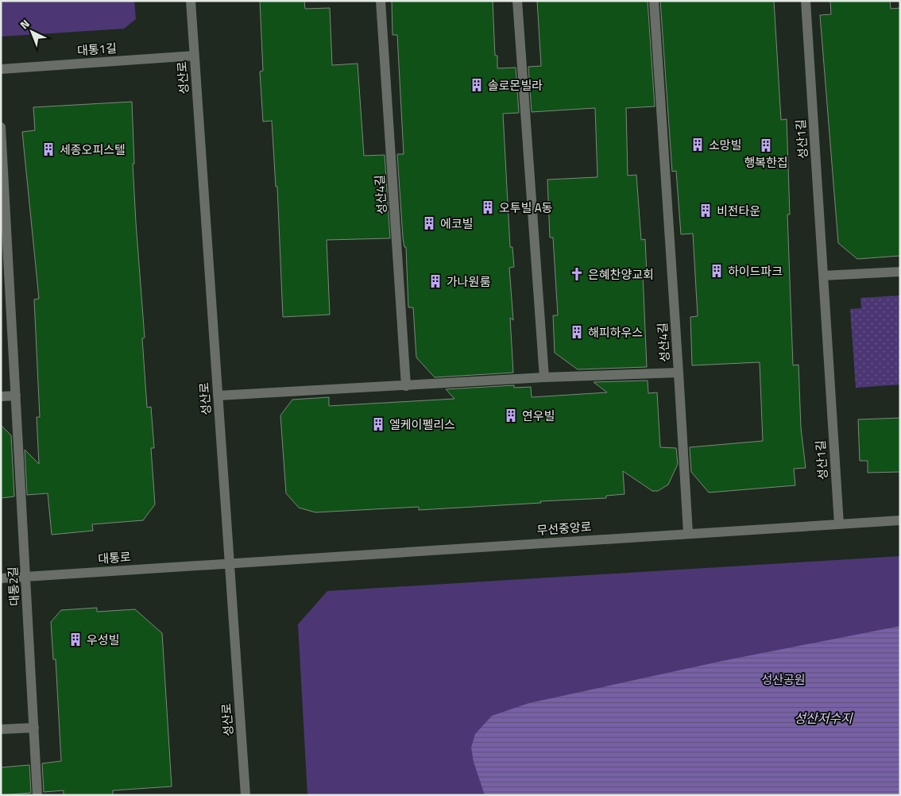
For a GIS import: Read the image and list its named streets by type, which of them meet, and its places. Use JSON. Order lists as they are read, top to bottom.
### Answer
{
  "streets": {
    "street": [
      "대통1길",
      "성산로",
      "성산1길",
      "성산4길",
      "무선중앙로",
      "대통로",
      "대통2길"
    ]
  },
  "crossings": [
    ["대통1길", "성산로"],
    ["성산로", "성산4길"],
    ["성산로", "무선중앙로"],
    ["성산로", "대통로"],
    ["성산1길", "무선중앙로"],
    ["성산4길", "무선중앙로"],
    ["무선중앙로", "대통로"],
    ["대통로", "대통2길"]
  ],
  "water": ["성산저수지"],
  "parks": ["성산공원"],
  "places": {
    "building": [
      "솔로몬빌라",
      "소망빌",
      "행복한집",
      "세종오피스텔",
      "오투빌 A동",
      "비전타운",
      "에코빌",
      "하이드파크",
      "가나원룸",
      "해피하우스",
      "연우빌",
      "엘케이펠리스",
      "우성빌"
    ],
    "church": ["은혜찬양교회"]
  },
  "north": "top left"
}
